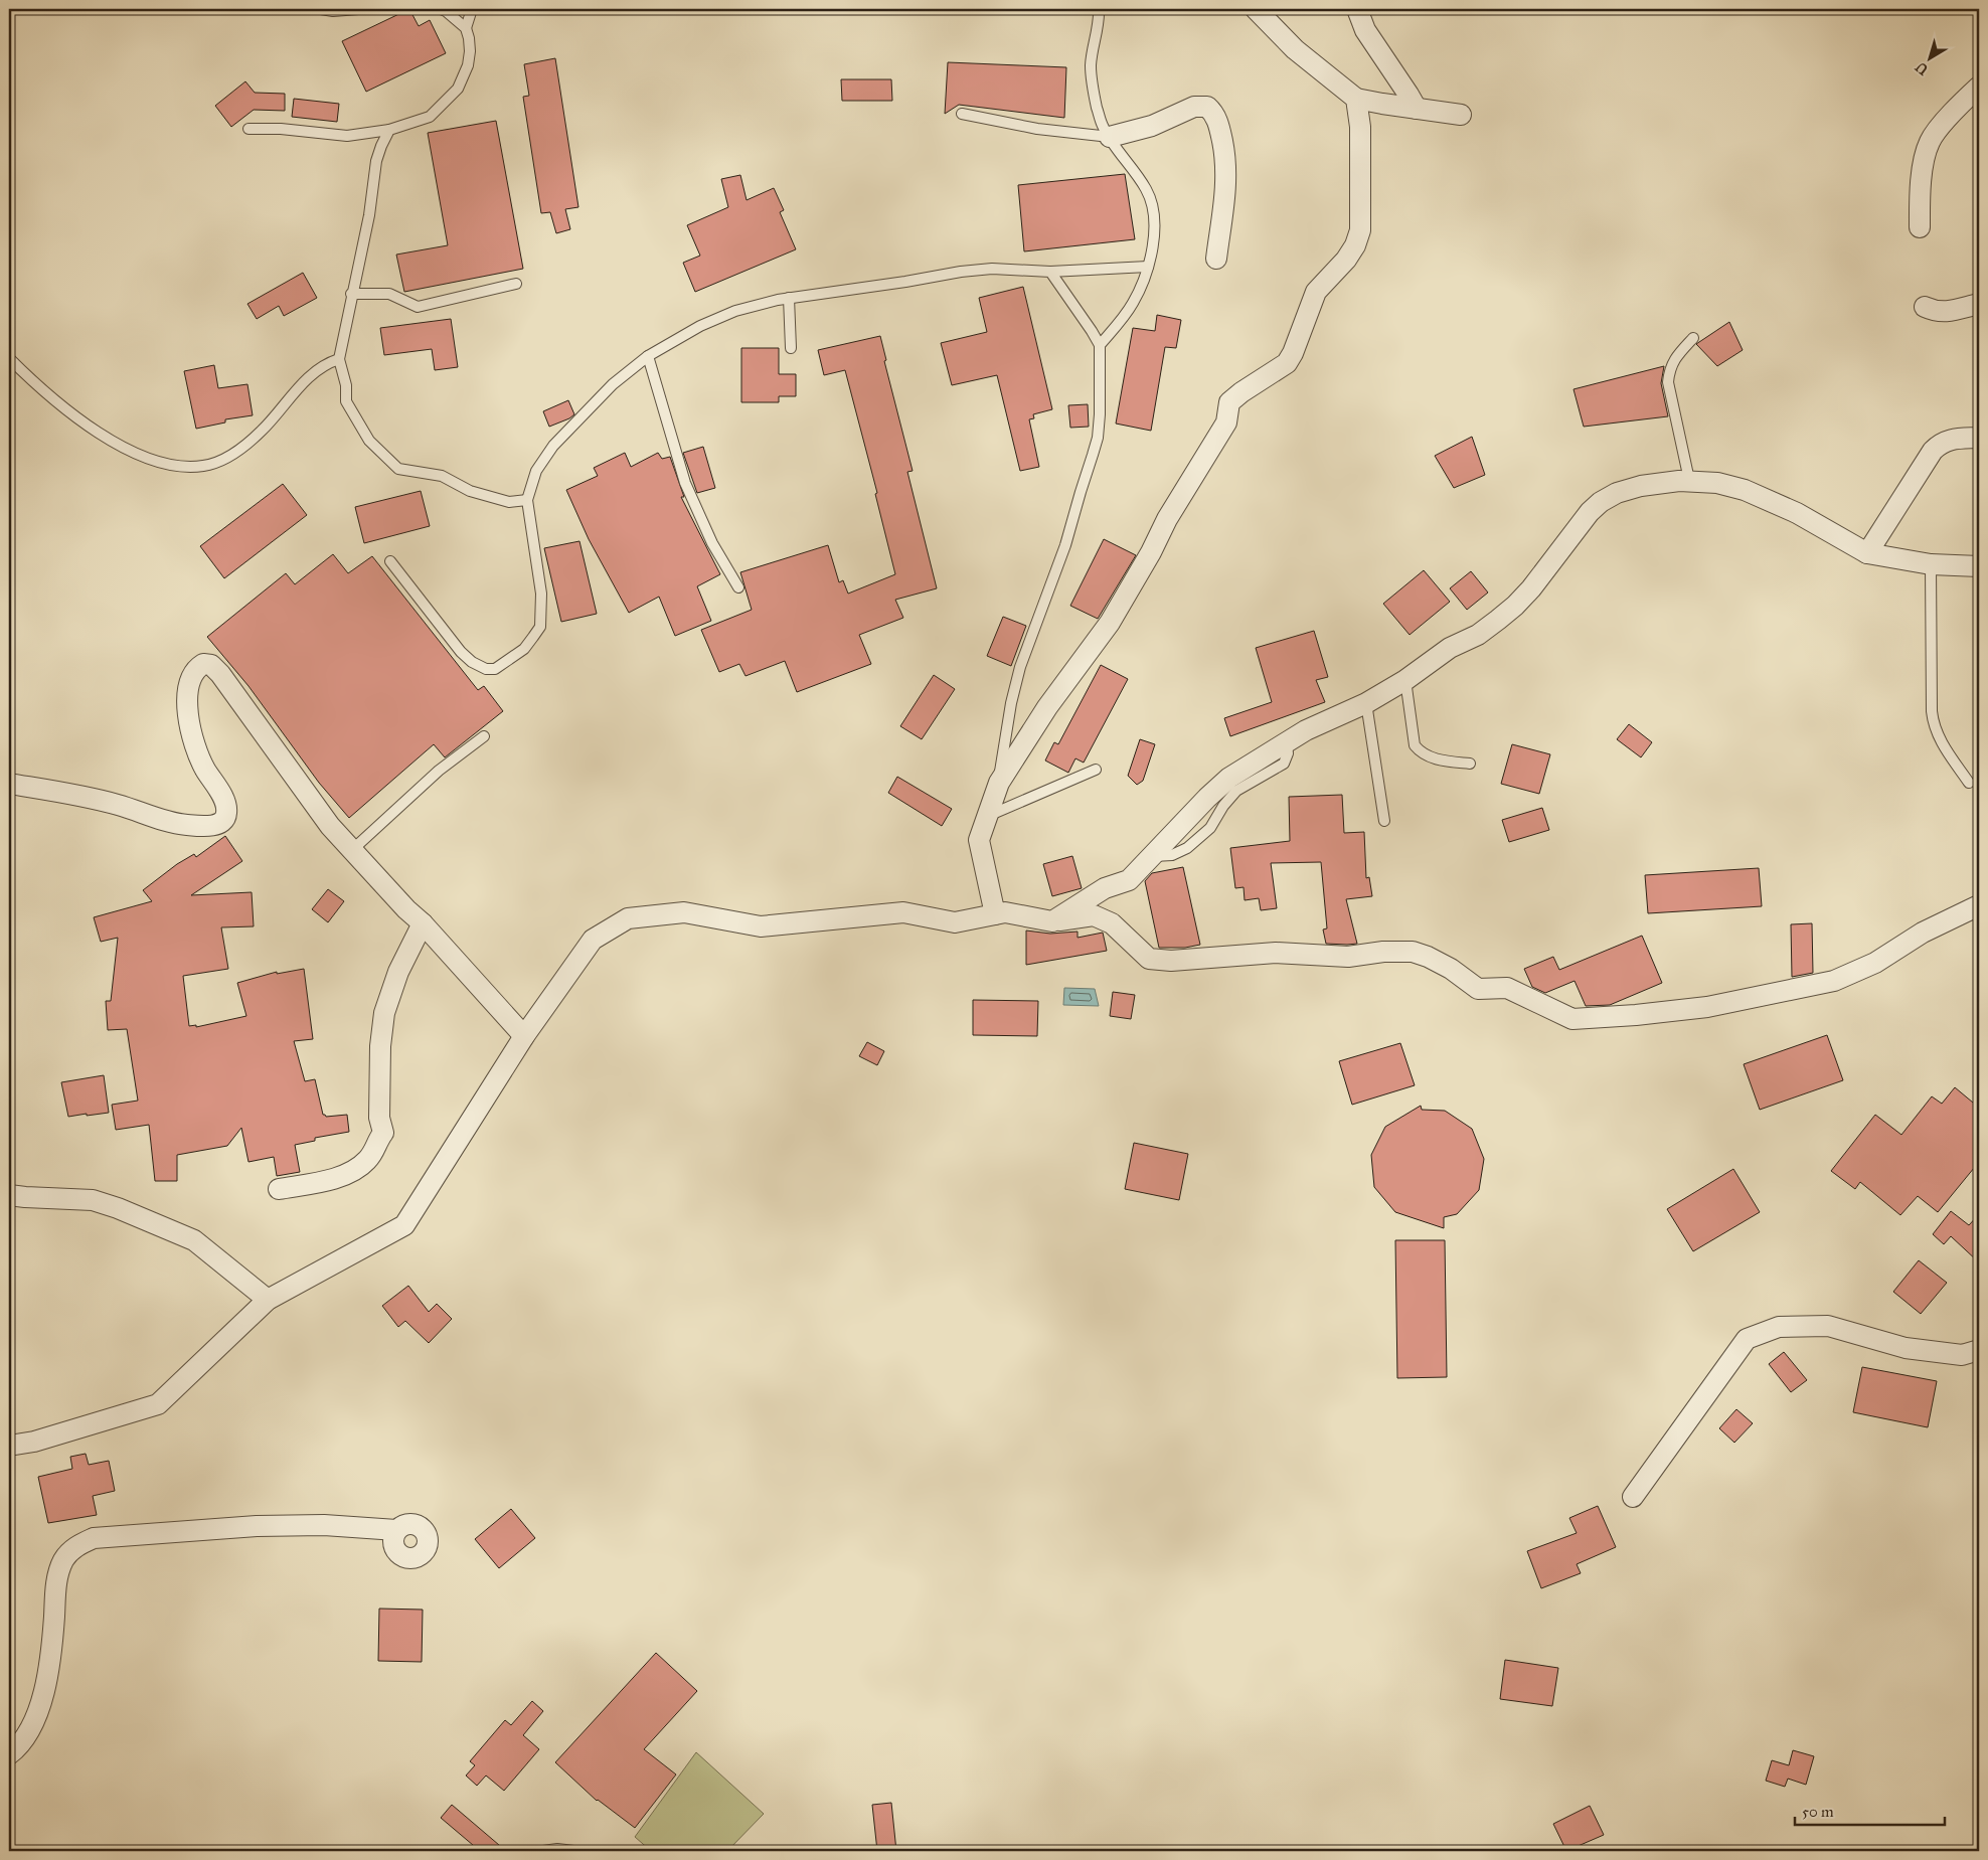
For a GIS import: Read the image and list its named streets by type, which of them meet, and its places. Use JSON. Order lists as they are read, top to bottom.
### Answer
{
  "scale_bar": "50 m",
  "north": "bottom left"
}
